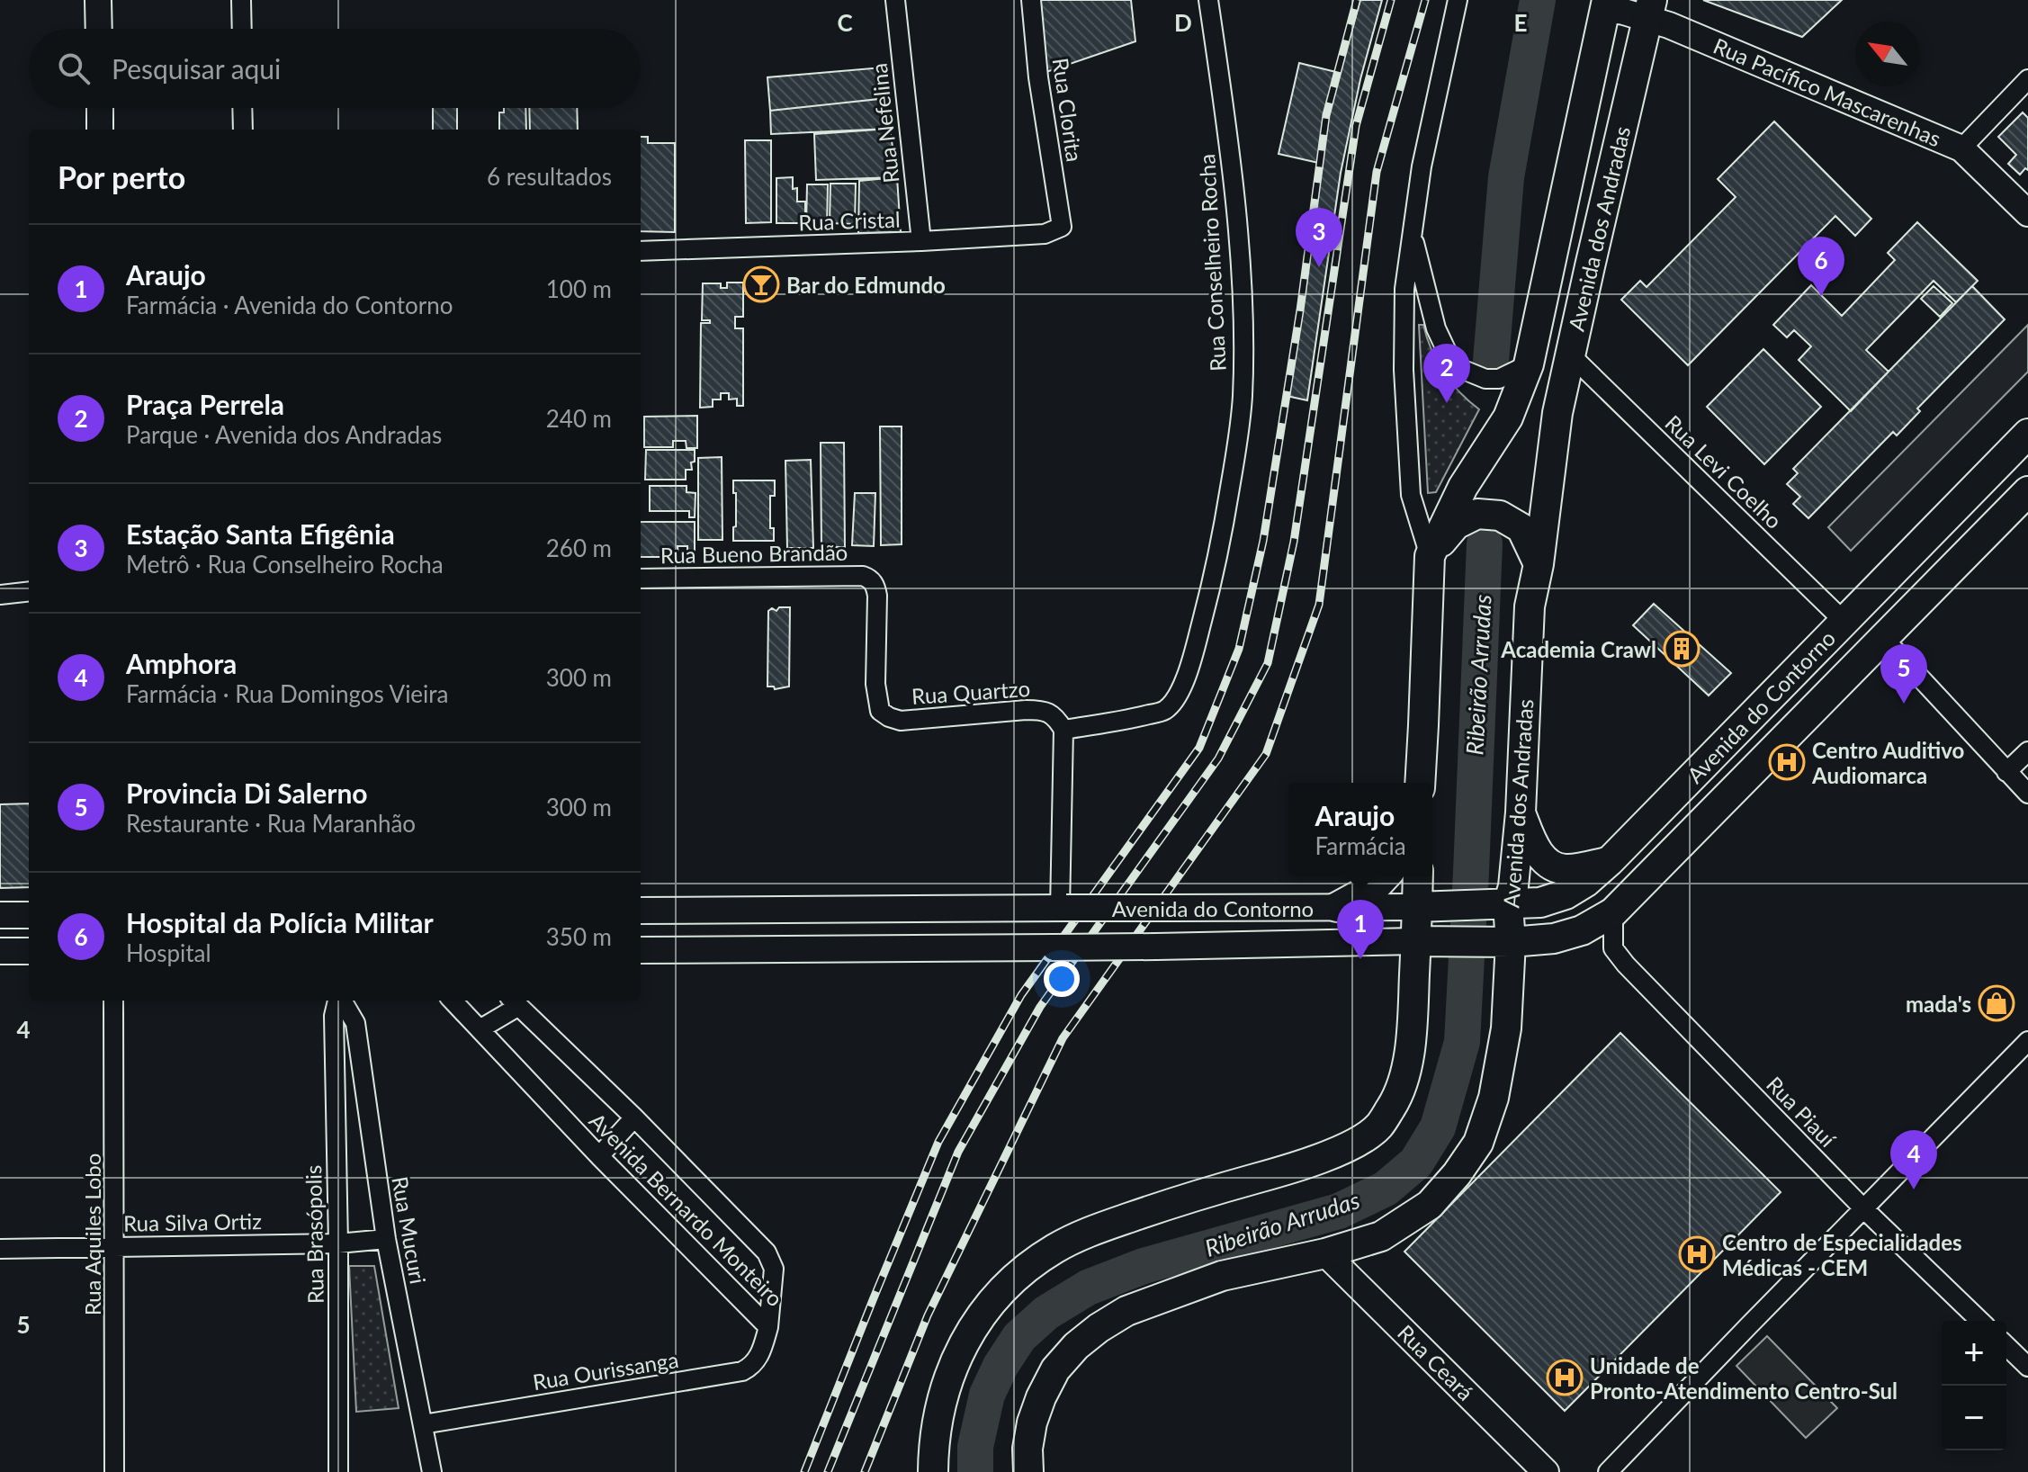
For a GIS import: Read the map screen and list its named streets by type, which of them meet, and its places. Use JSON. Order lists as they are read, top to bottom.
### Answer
{
  "streets": {
    "main road": [
      "Rua Pacífico Mascarenhas",
      "Avenida dos Andradas",
      "Avenida do Contorno",
      "Rua Ceará"
    ],
    "street": [
      "Rua Clorita",
      "Rua Nefelina",
      "Rua Cristal",
      "Rua Conselheiro Rocha",
      "Rua Levi Coelho",
      "Rua Bueno Brandão",
      "Rua Quartzo",
      "Rua Piauí",
      "Avenida Bernardo Monteiro",
      "Rua Silva Ortiz",
      "Rua Mucuri",
      "Rua Aquiles Lobo",
      "Rua Brasópolis",
      "Rua Ourissanga"
    ]
  },
  "crossings": [
    ["Rua Pacífico Mascarenhas", "Avenida dos Andradas"],
    ["Rua Clorita", "Rua Cristal"],
    ["Rua Nefelina", "Rua Cristal"],
    ["Avenida dos Andradas", "Rua Levi Coelho"],
    ["Avenida dos Andradas", "Avenida do Contorno"],
    ["Avenida dos Andradas", "Rua Ceará"],
    ["Rua Conselheiro Rocha", "Rua Quartzo"],
    ["Rua Levi Coelho", "Avenida do Contorno"],
    ["Rua Bueno Brandão", "Rua Quartzo"],
    ["Avenida do Contorno", "Rua Piauí"],
    ["Avenida Bernardo Monteiro", "Rua Ourissanga"],
    ["Rua Silva Ortiz", "Rua Mucuri"],
    ["Rua Silva Ortiz", "Rua Aquiles Lobo"],
    ["Rua Silva Ortiz", "Rua Brasópolis"],
    ["Rua Mucuri", "Rua Ourissanga"]
  ],
  "water": ["Ribeirão Arrudas"],
  "places": {
    "bar": ["Bar do Edmundo"],
    "building": ["Academia Crawl"],
    "hospital": ["Centro Auditivo Audiomarca", "Centro de Especialidades Médicas - CEM", "Unidade de Pronto-Atendimento Centro-Sul"],
    "shop": ["mada's"]
  },
  "north": "top left",
  "page": {
    "search": "Pesquisar aqui",
    "heading": ["Por perto", "6 resultados"],
    "pins": [
      "3",
      "6",
      "2",
      "5",
      "1",
      "4"
    ],
    "list": [
      {
        "mark": "1",
        "name": "Araujo",
        "note": "Farmácia · Avenida do Contorno",
        "value": "100 m"
      },
      {
        "mark": "2",
        "name": "Praça Perrela",
        "note": "Parque · Avenida dos Andradas",
        "value": "240 m"
      },
      {
        "mark": "3",
        "name": "Estação Santa Efigênia",
        "note": "Metrô · Rua Conselheiro Rocha",
        "value": "260 m"
      },
      {
        "mark": "4",
        "name": "Amphora",
        "note": "Farmácia · Rua Domingos Vieira",
        "value": "300 m"
      },
      {
        "mark": "5",
        "name": "Provincia Di Salerno",
        "note": "Restaurante · Rua Maranhão",
        "value": "300 m"
      },
      {
        "mark": "6",
        "name": "Hospital da Polícia Militar",
        "note": "Hospital",
        "value": "350 m"
      }
    ],
    "popup": ["Araujo", "Farmácia"],
    "map_buttons": ["+", "−"]
  },
  "grid": {
    "columns": ["C", "D", "E"],
    "rows": ["4", "5"]
  }
}
